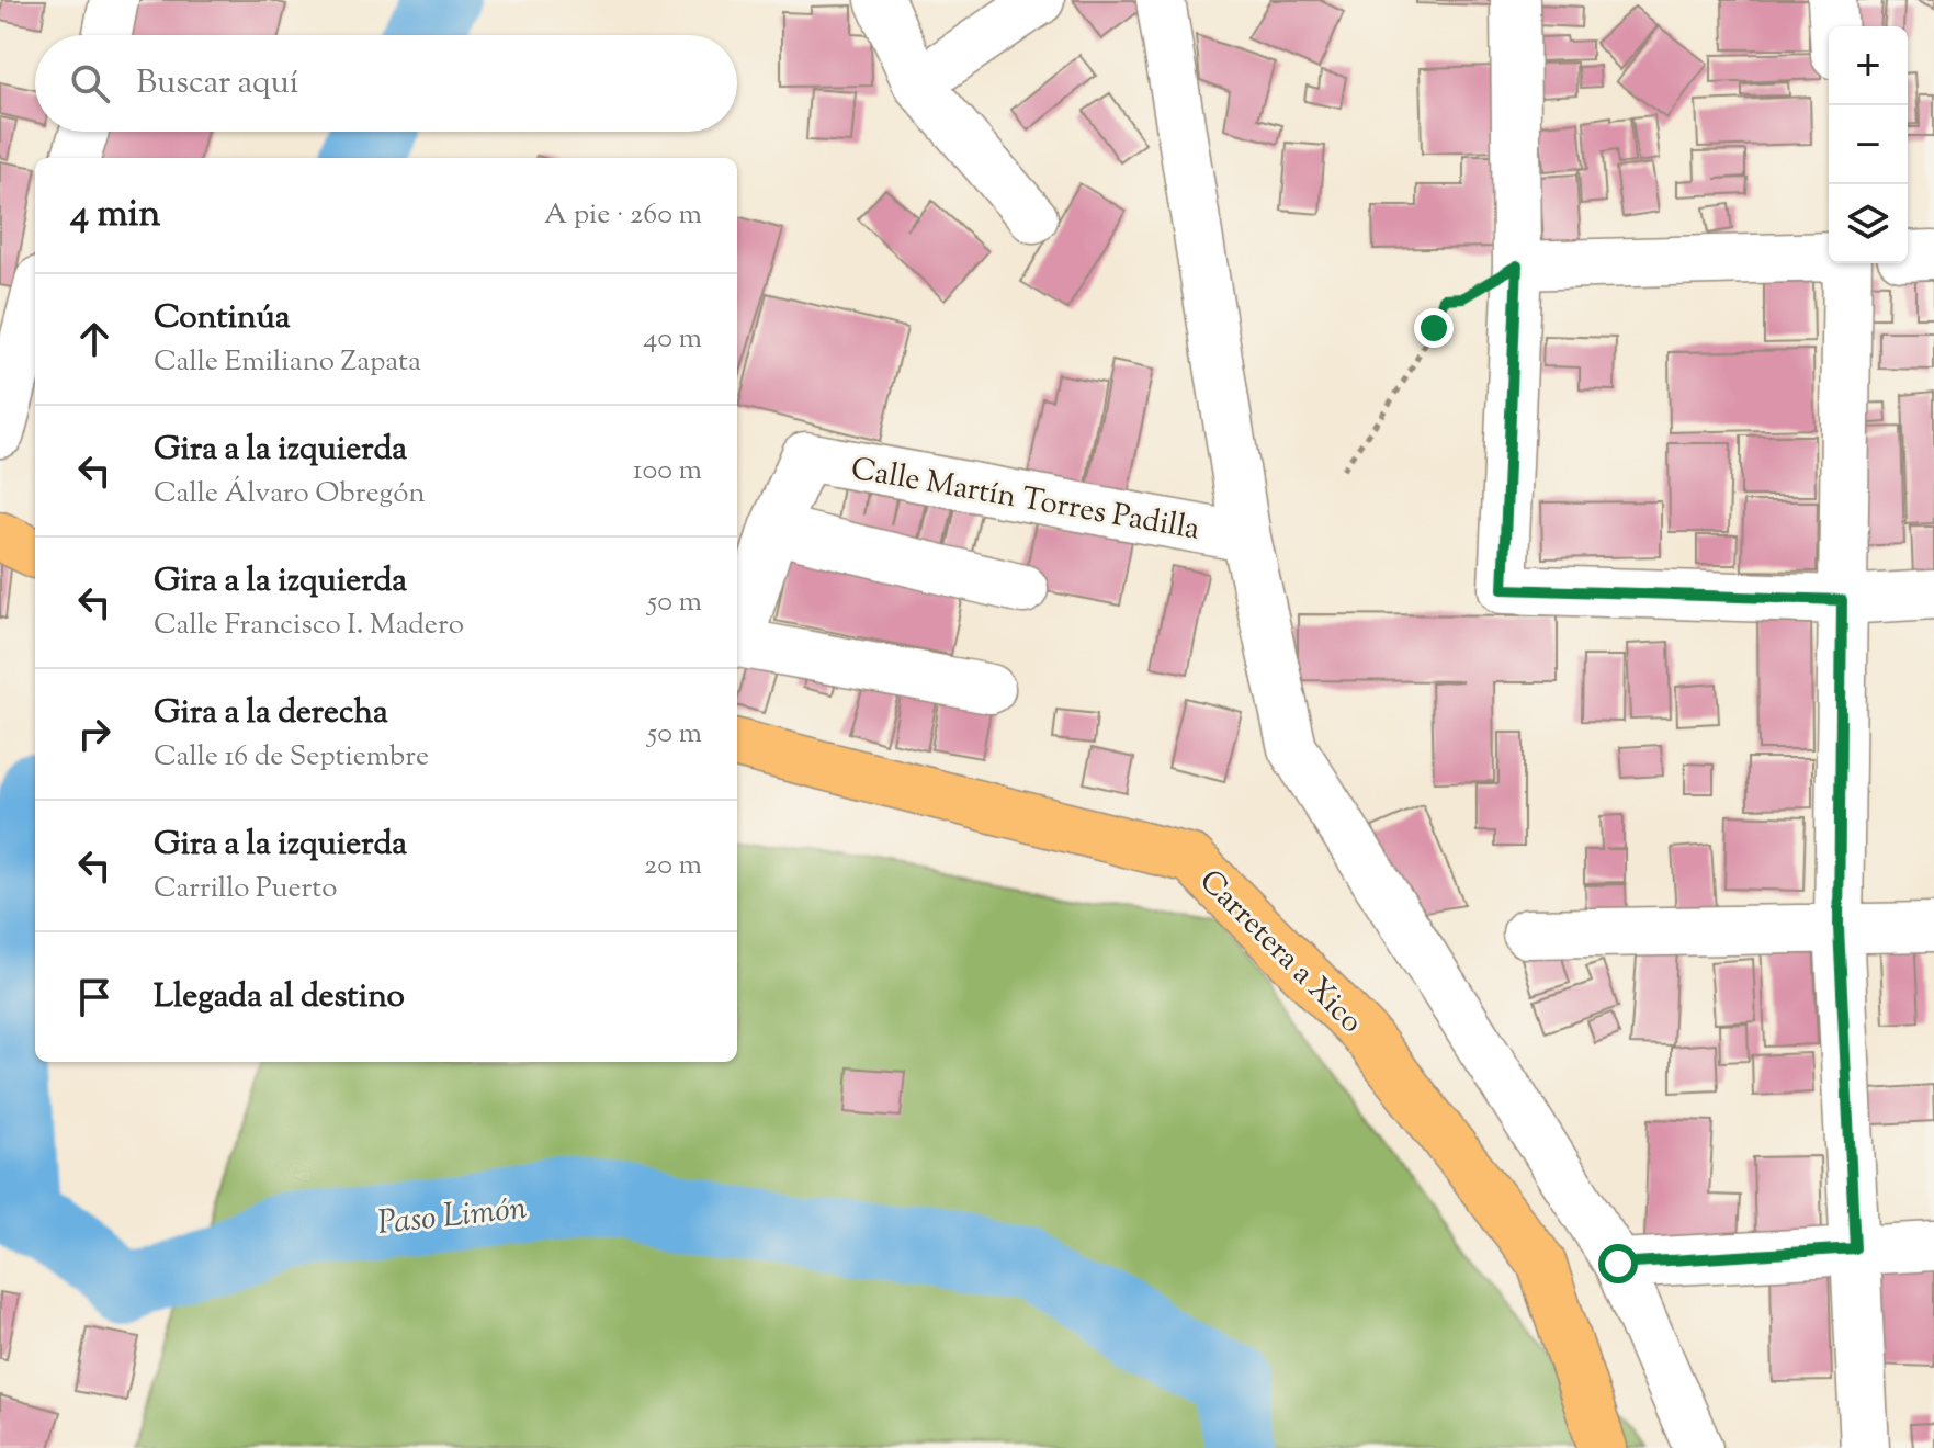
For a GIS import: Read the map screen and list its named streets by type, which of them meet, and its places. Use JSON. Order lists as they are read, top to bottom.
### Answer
{
  "streets": {
    "main road": ["Carretera a Xico"],
    "street": ["Calle Martín Torres Padilla"]
  },
  "water": ["Paso Limón"],
  "page": {
    "map_buttons": ["+", "−"],
    "search": "Buscar aquí",
    "heading": ["4 min", "A pie · 260 m"],
    "list": [
      ["Continúa", "Calle Emiliano Zapata", "40 m"],
      ["Gira a la izquierda", "Calle Álvaro Obregón", "100 m"],
      ["Gira a la izquierda", "Calle Francisco I. Madero", "50 m"],
      ["Gira a la derecha", "Calle 16 de Septiembre", "50 m"],
      ["Gira a la izquierda", "Carrillo Puerto", "20 m"],
      "Llegada al destino"
    ]
  }
}
